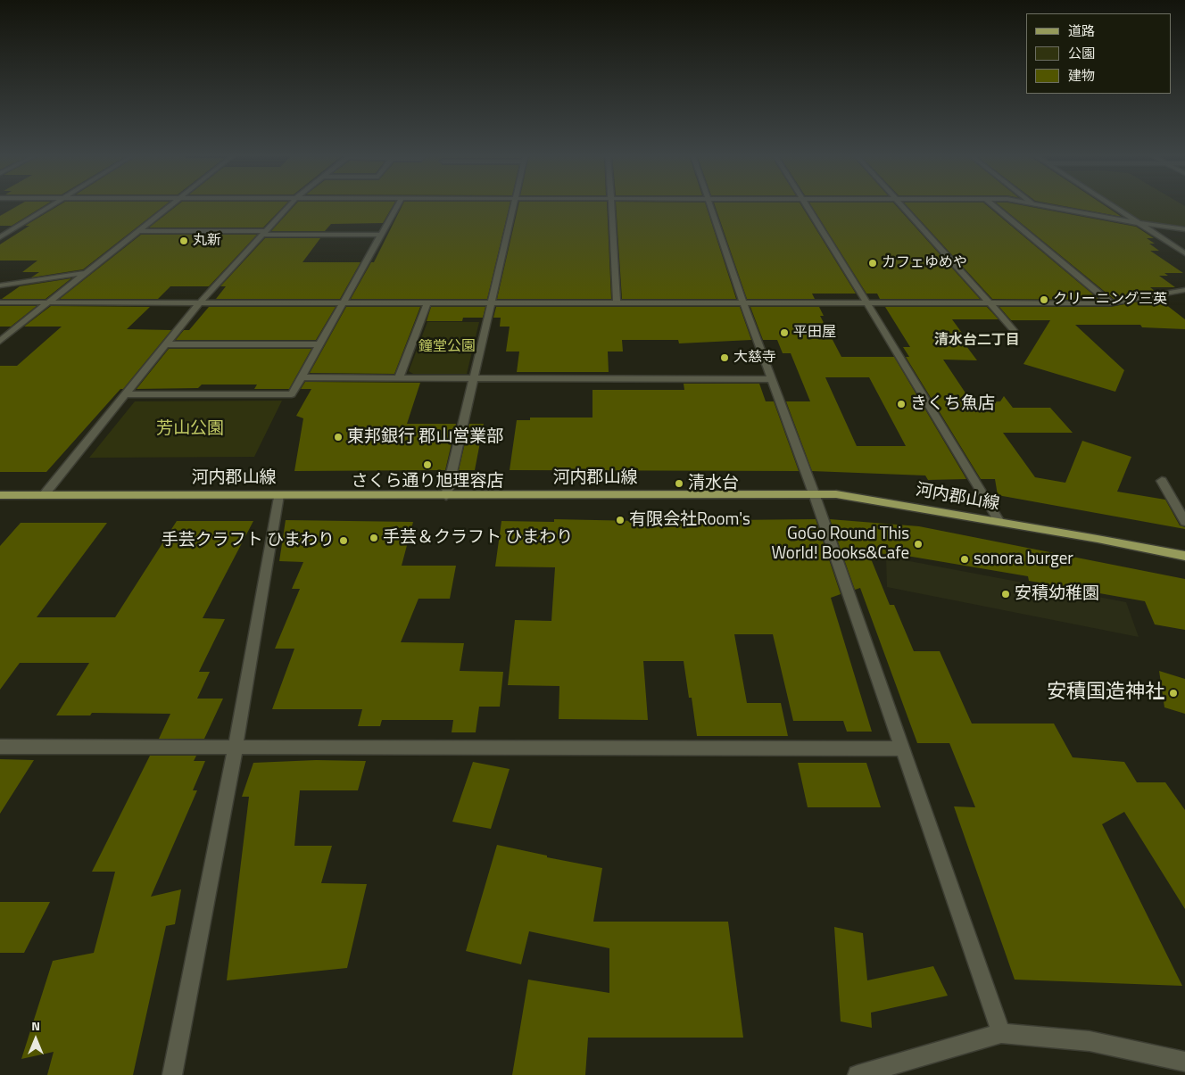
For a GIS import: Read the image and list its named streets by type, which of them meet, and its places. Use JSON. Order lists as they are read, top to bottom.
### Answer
{
  "streets": {
    "main road": ["河内郡山線"]
  },
  "districts": ["清水台二丁目"],
  "parks": ["鐘堂公園", "芳山公園"],
  "places": [
    "丸新",
    "カフェゆめや",
    "クリーニング三英",
    "平田屋",
    "大慈寺",
    "きくち魚店",
    "東邦銀行 郡山営業部",
    "さくら通り旭理容店",
    "清水台",
    "有限会社Room's",
    "手芸＆クラフト ひまわり",
    "手芸クラフト ひまわり",
    "GoGo Round This World! Books&Cafe",
    "sonora burger",
    "安積幼稚園",
    "安積国造神社"
  ],
  "legend": ["道路", "公園", "建物"],
  "north": "top"
}
